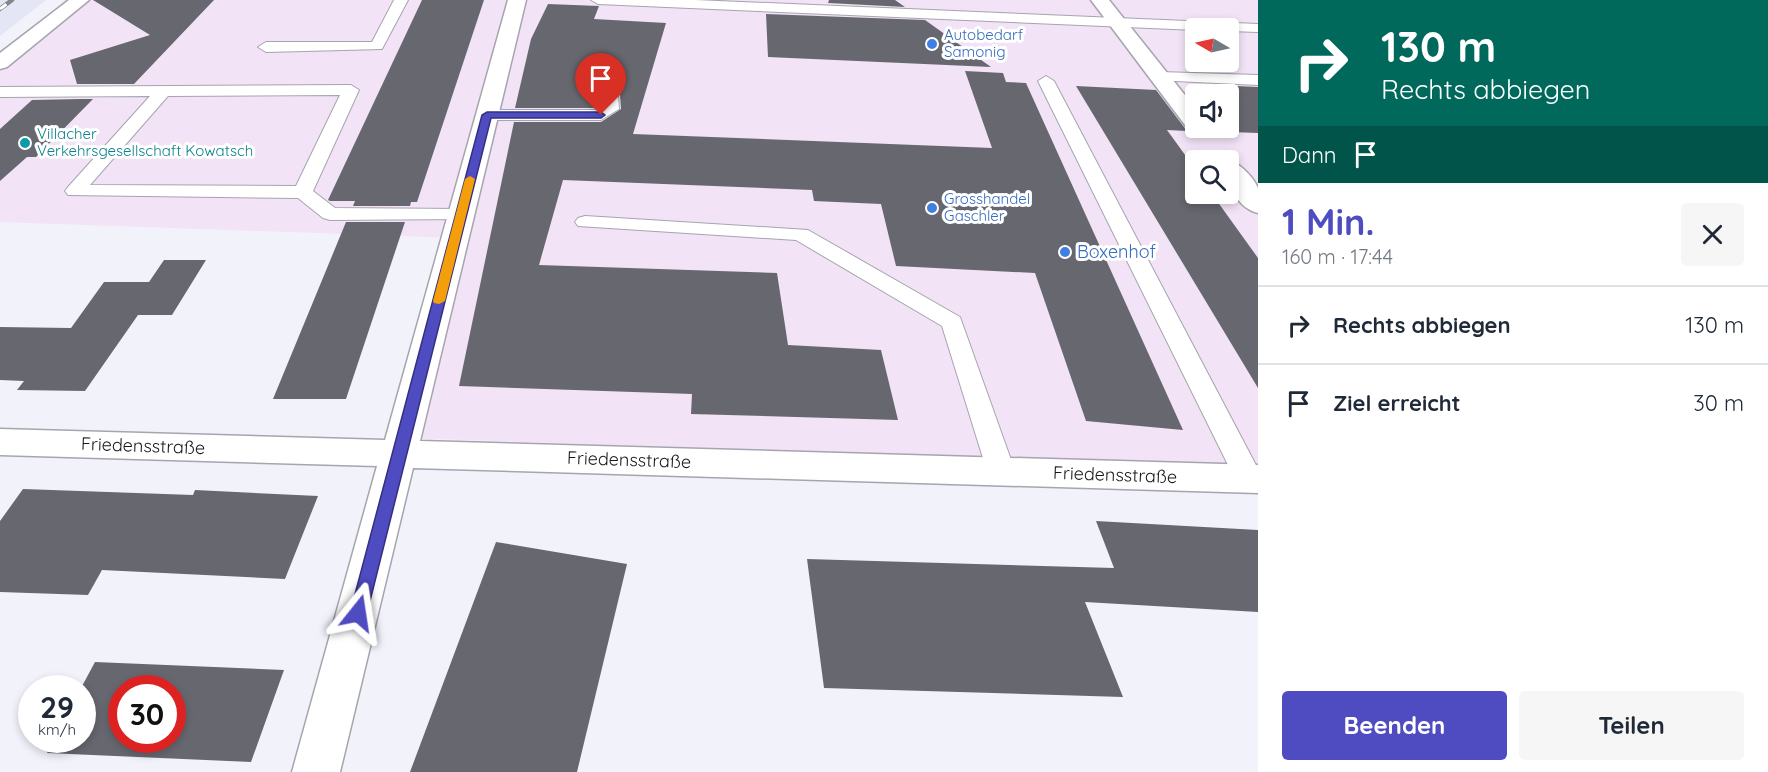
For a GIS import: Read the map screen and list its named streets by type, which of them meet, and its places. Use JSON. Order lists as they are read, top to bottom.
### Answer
{
  "streets": {
    "street": ["Friedensstraße"]
  },
  "places": [
    "Autobedarf Samonig",
    "Villacher Verkehrsgesellschaft Kowatsch",
    "Grosshandel Gaschler",
    "Boxenhof"
  ],
  "north": "left",
  "page": {
    "turn": ["130 m", "Rechts abbiegen"],
    "then": "Dann",
    "heading": ["1 Min.", "160 m · 17:44"],
    "list": [
      {
        "name": "Rechts abbiegen",
        "value": "130 m"
      },
      {
        "name": "Ziel erreicht",
        "value": "30 m"
      }
    ],
    "speed": "29 km/h",
    "limit": "30",
    "buttons": ["Beenden", "Teilen"]
  }
}
